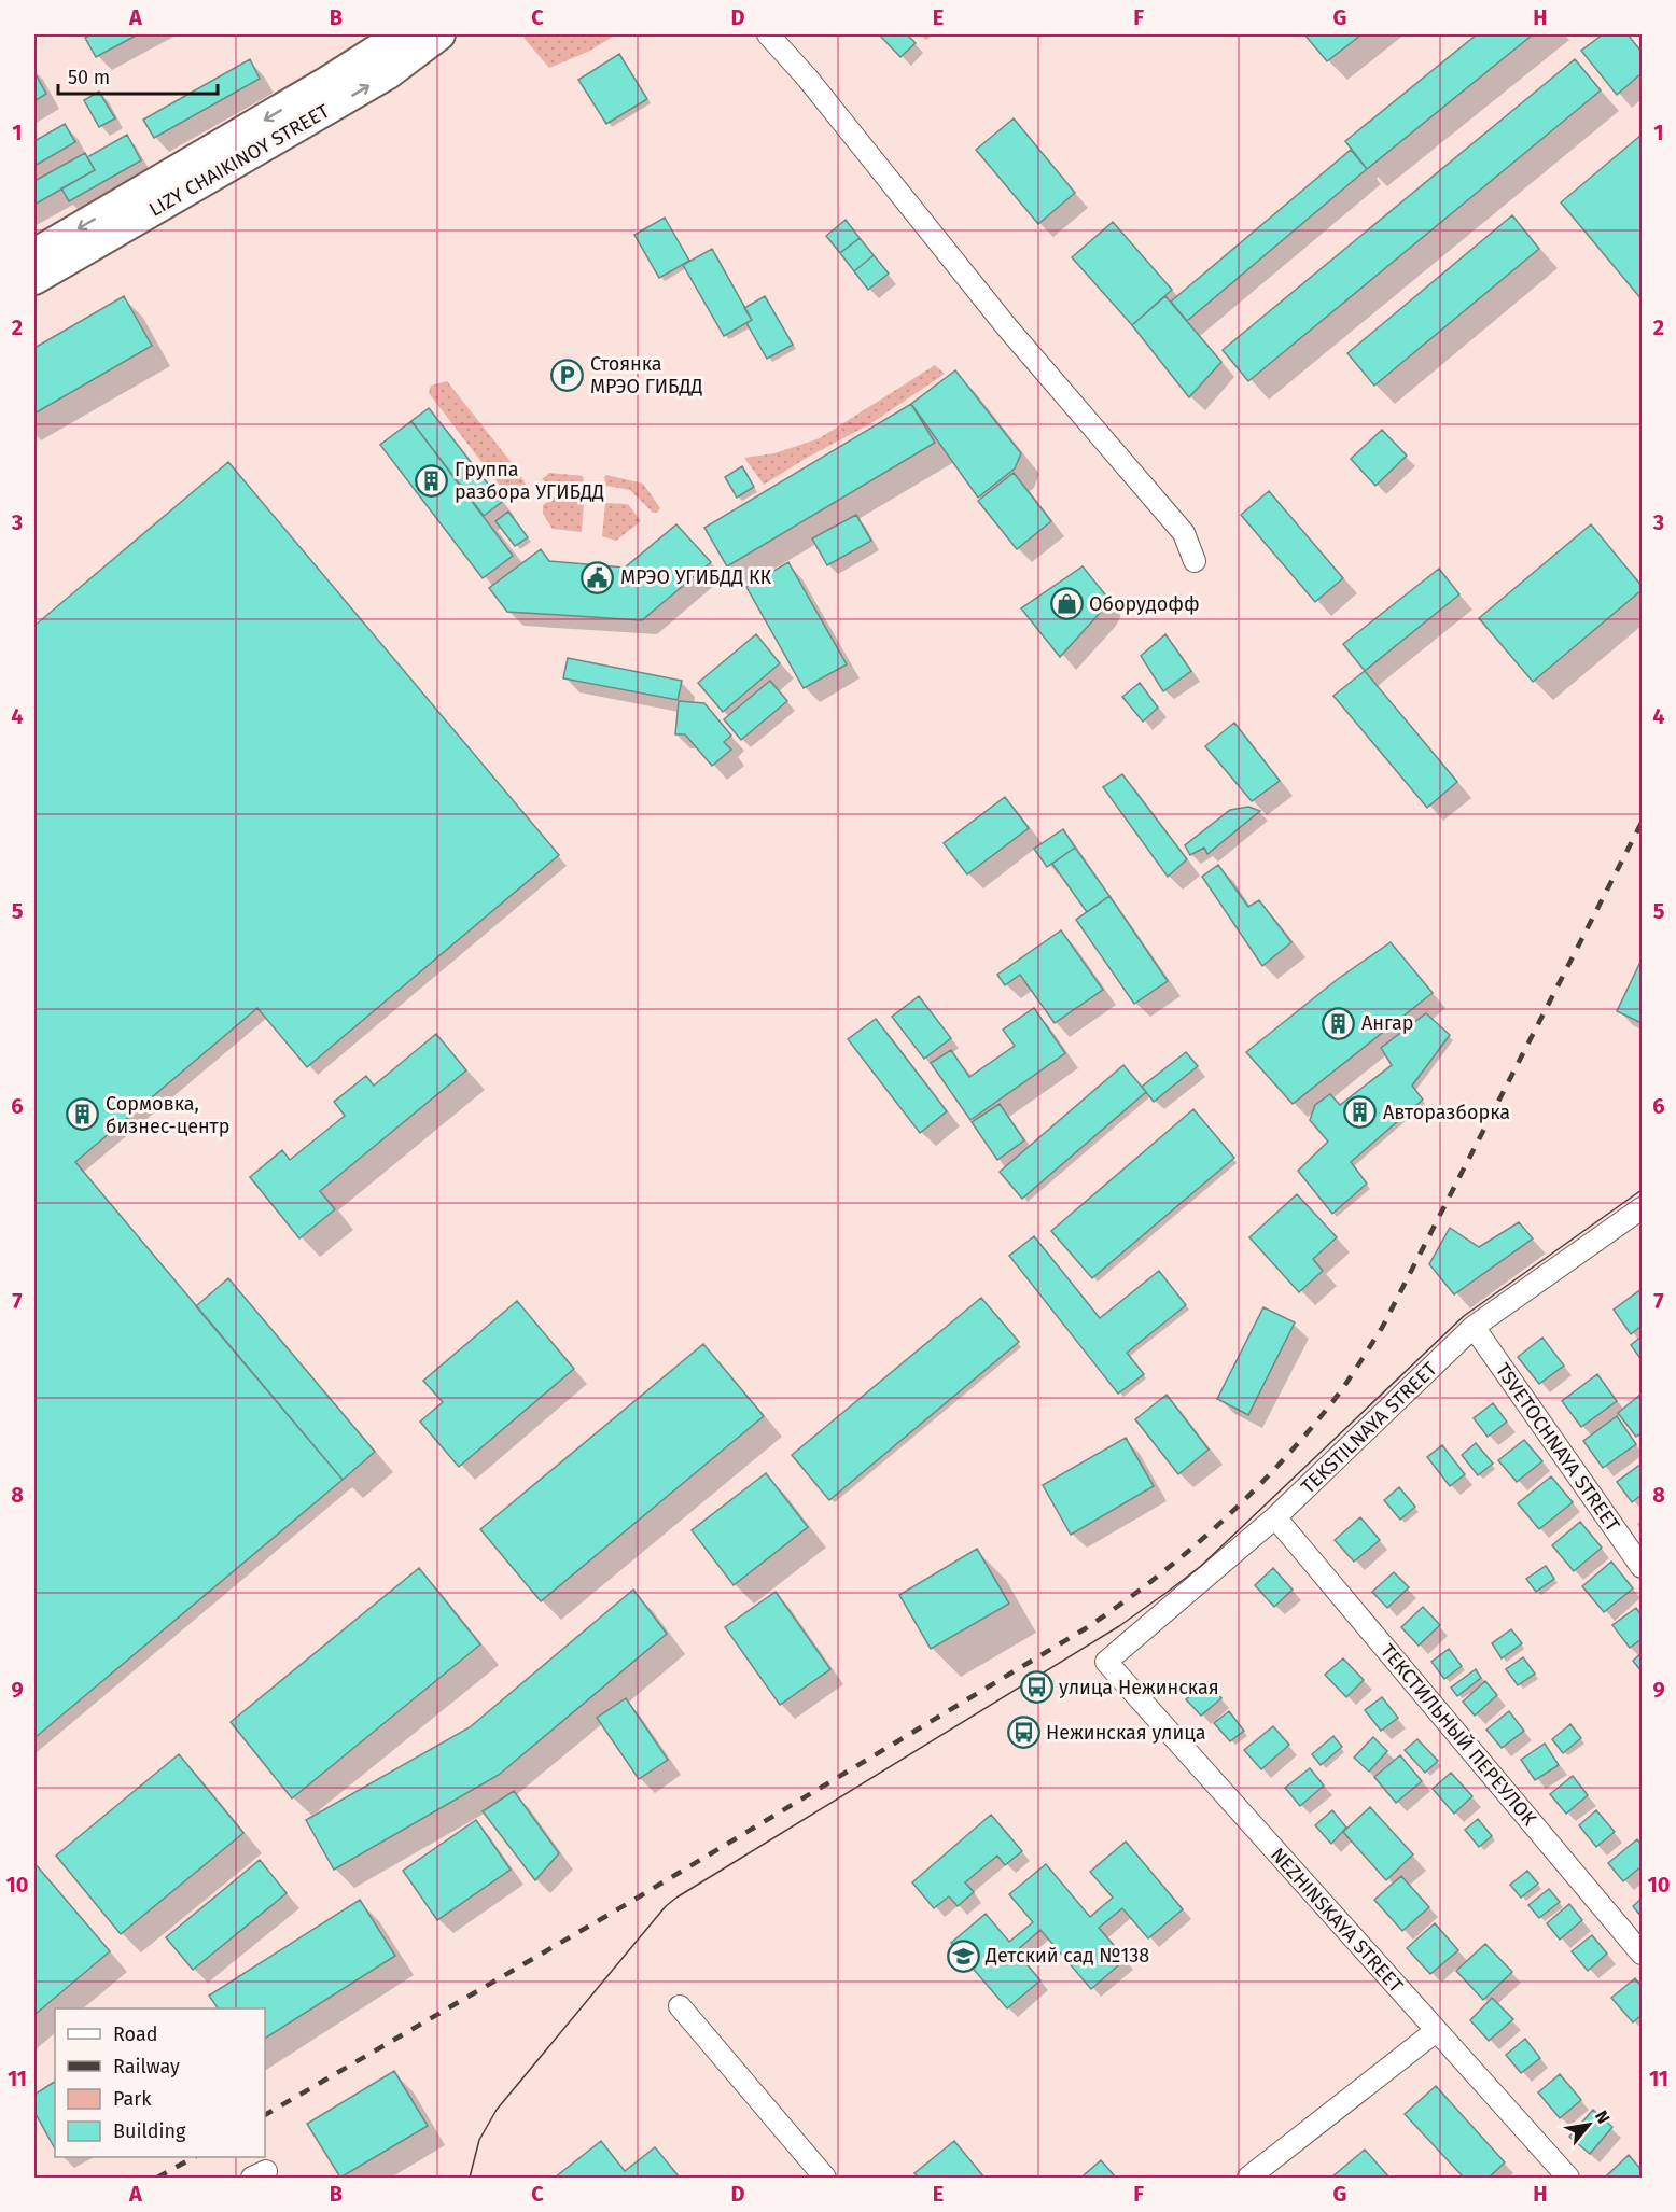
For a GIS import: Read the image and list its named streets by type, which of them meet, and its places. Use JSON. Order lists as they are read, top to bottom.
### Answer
{
  "streets": {
    "main road": ["LIZY CHAIKINOY STREET"],
    "street": [
      "TEKSTILNAYA STREET",
      "TSVETOCHNAYA STREET",
      "ТЕКСТИЛЬНЫЙ ПЕРЕУЛОК",
      "NEZHINSKAYA STREET"
    ]
  },
  "crossings": [
    ["TEKSTILNAYA STREET", "TSVETOCHNAYA STREET"],
    ["TEKSTILNAYA STREET", "ТЕКСТИЛЬНЫЙ ПЕРЕУЛОК"],
    ["TEKSTILNAYA STREET", "NEZHINSKAYA STREET"]
  ],
  "places": {
    "parking": ["Стоянка МРЭО ГИБДД"],
    "building": [
      "Группа разбора УГИБДД",
      "Ангар",
      "Авторазборка",
      "Сормовка, бизнес-центр"
    ],
    "public building": ["МРЭО УГИБДД КК"],
    "shop": ["Оборудофф"],
    "bus stop": ["улица Нежинская", "Нежинская улица"],
    "school or university": ["Детский сад №138"]
  },
  "legend": [
    "Road",
    "Railway",
    "Park",
    "Building"
  ],
  "scale_bar": "50 m",
  "north": "top right",
  "grid": {
    "columns": [
      "A",
      "B",
      "C",
      "D",
      "E",
      "F",
      "G",
      "H"
    ],
    "rows": [
      "1",
      "2",
      "3",
      "4",
      "5",
      "6",
      "7",
      "8",
      "9",
      "10",
      "11"
    ]
  }
}
